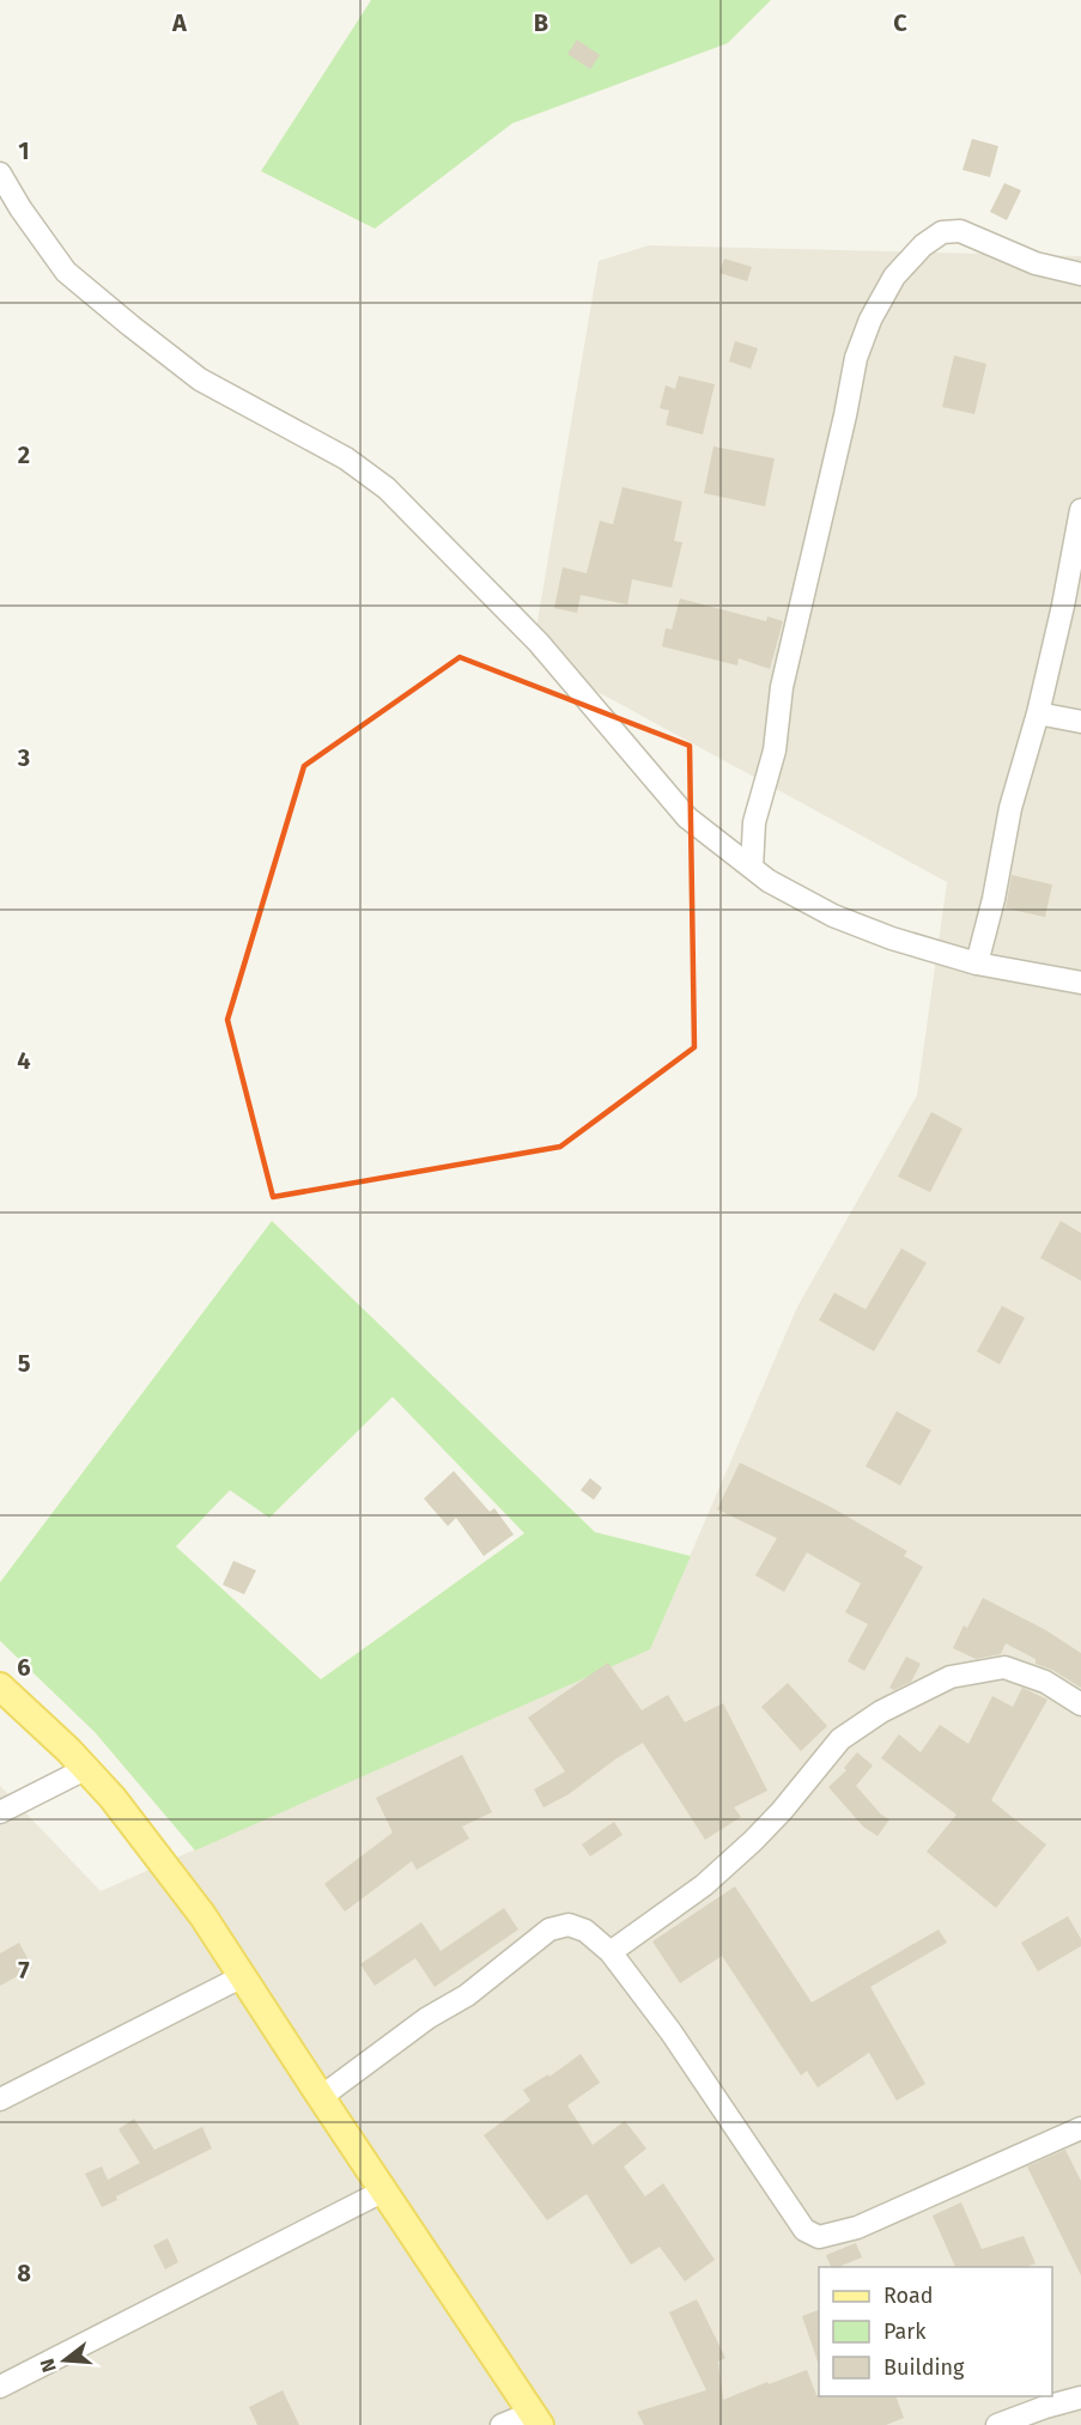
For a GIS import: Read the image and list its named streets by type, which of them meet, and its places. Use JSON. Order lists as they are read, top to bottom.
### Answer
{
  "legend": ["Road", "Park", "Building"],
  "north": "left",
  "grid": {
    "columns": ["A", "B", "C"],
    "rows": [
      "1",
      "2",
      "3",
      "4",
      "5",
      "6",
      "7",
      "8"
    ]
  }
}
